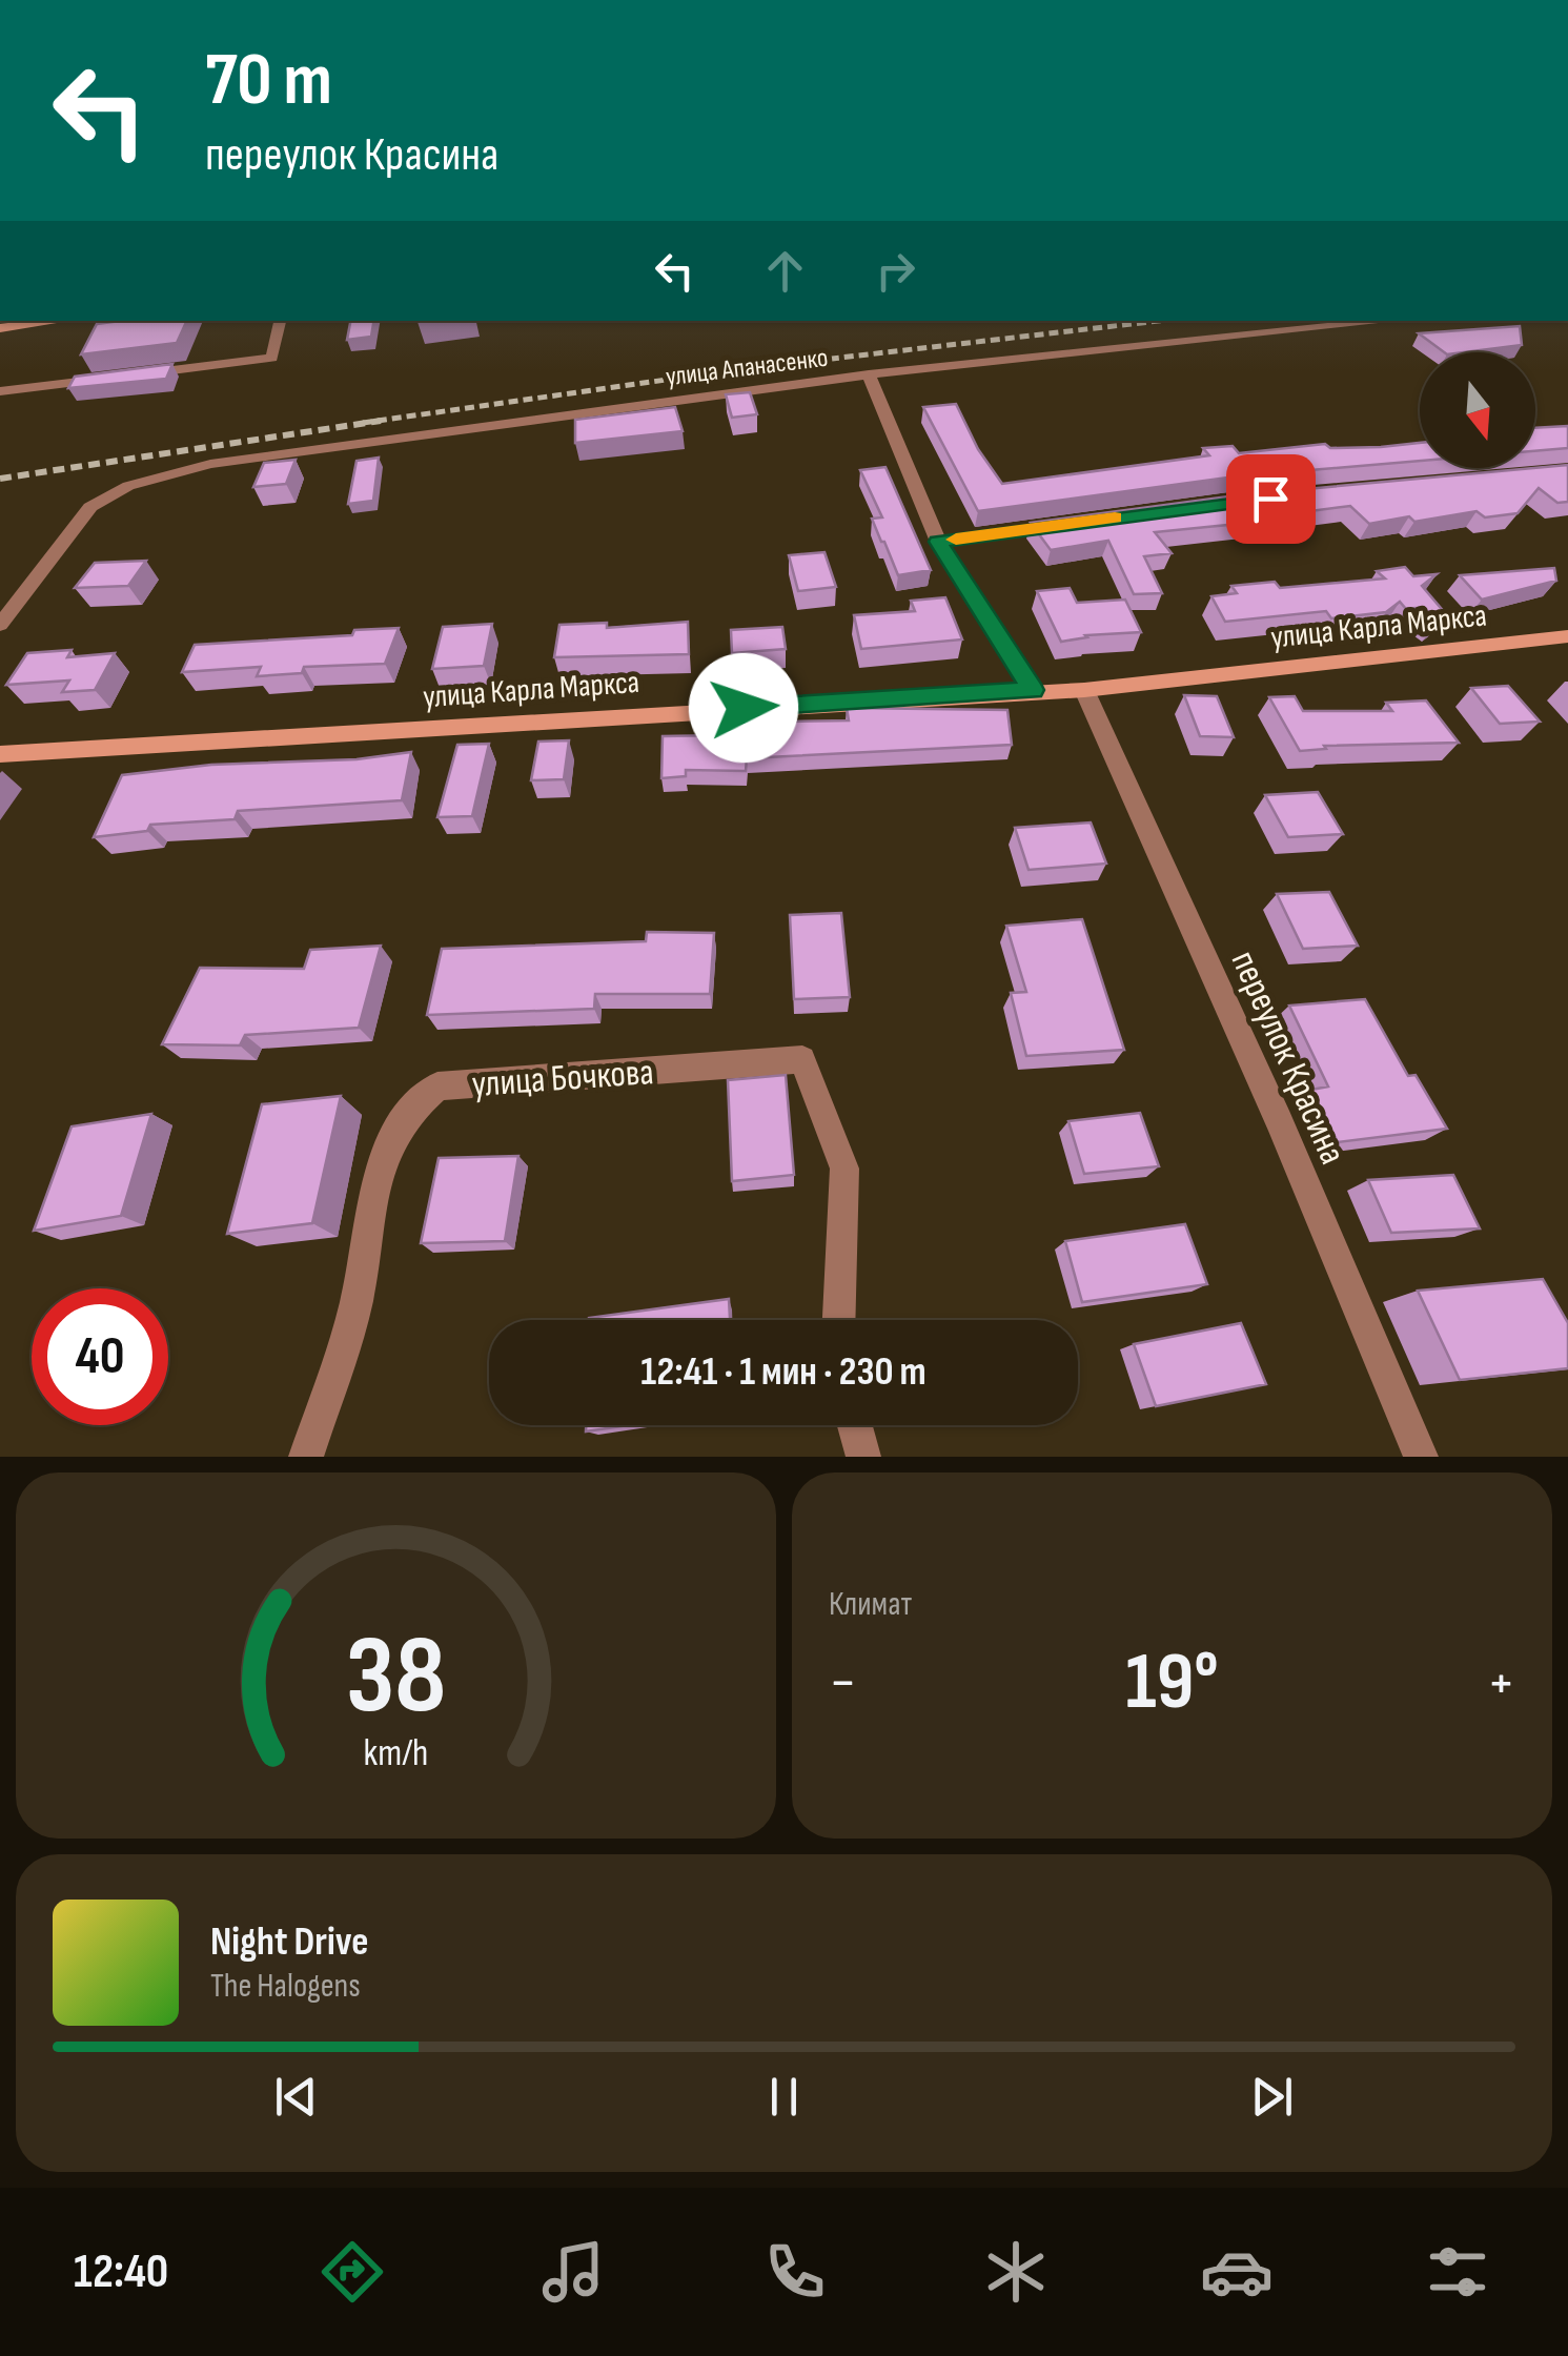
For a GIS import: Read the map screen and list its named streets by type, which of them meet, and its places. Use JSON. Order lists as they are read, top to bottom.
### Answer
{
  "streets": {
    "street": [
      "улица Апанасенко",
      "улица Карла Маркса",
      "переулок Красина",
      "улица Бочкова"
    ]
  },
  "crossings": [
    ["улица Карла Маркса", "переулок Красина"]
  ],
  "north": "bottom",
  "page": {
    "turn": ["70 m", "переулок Красина"],
    "limit": "40",
    "trip": "12:41 · 1 мин · 230 m",
    "tile": "Климат",
    "heat": ["−", "19°", "+"],
    "song": ["Night Drive", "The Halogens"],
    "tabs": "12:40",
    "gauge": ["38", "km/h"]
  }
}
